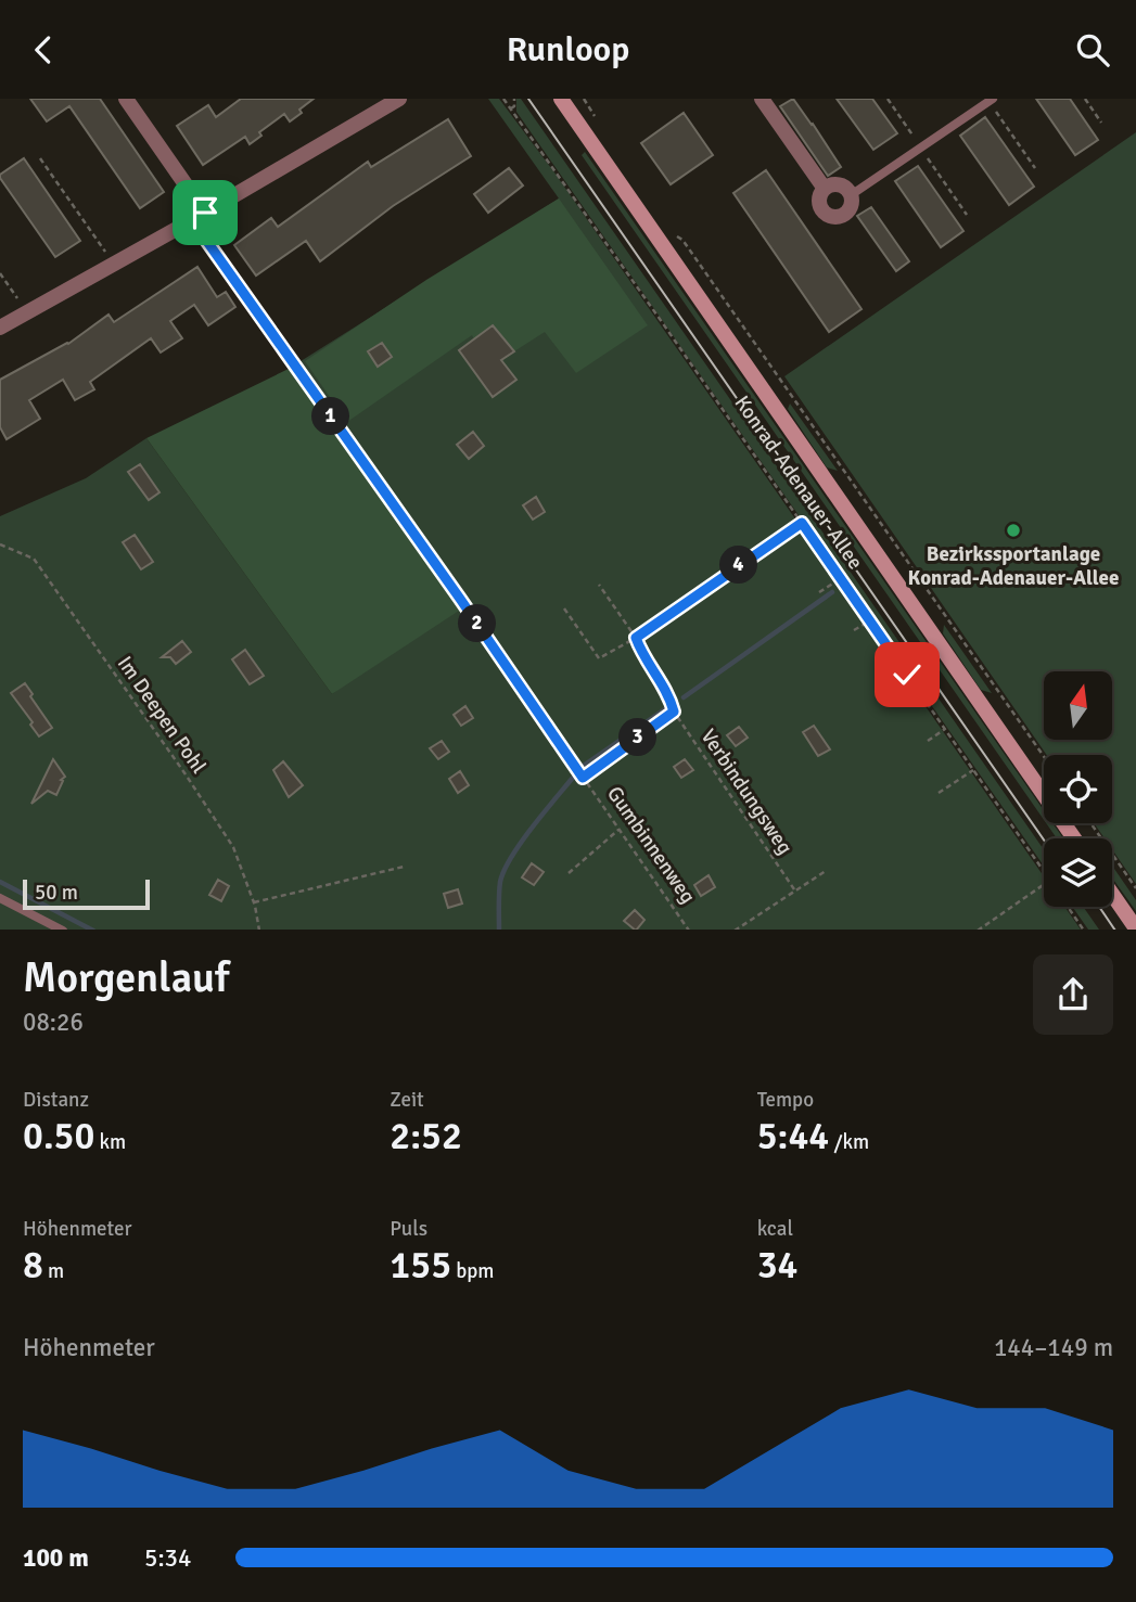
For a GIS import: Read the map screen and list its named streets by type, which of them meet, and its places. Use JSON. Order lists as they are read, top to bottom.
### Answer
{
  "streets": {
    "main road": ["Konrad-Adenauer-Allee"],
    "path": ["Im Deepen Pohl", "Verbindungsweg", "Gumbinnenweg"]
  },
  "places": ["Bezirkssportanlage Konrad-Adenauer-Allee"],
  "scale_bar": "50 m",
  "north": "top",
  "page": {
    "header": "Runloop",
    "pins": [
      "1",
      "4",
      "2",
      "3"
    ],
    "scale": "50 m",
    "heading": ["Morgenlauf", "08:26"],
    "stats": [
      ["Distanz", "0.50 km"],
      ["Zeit", "2:52"],
      ["Tempo", "5:44 /km"],
      ["Höhenmeter", "8 m"],
      ["Puls", "155 bpm"],
      ["kcal", "34"]
    ],
    "chart": ["Höhenmeter", "144–149 m"],
    "list": [
      {
        "name": "100 m",
        "note": "5:34"
      }
    ]
  }
}
